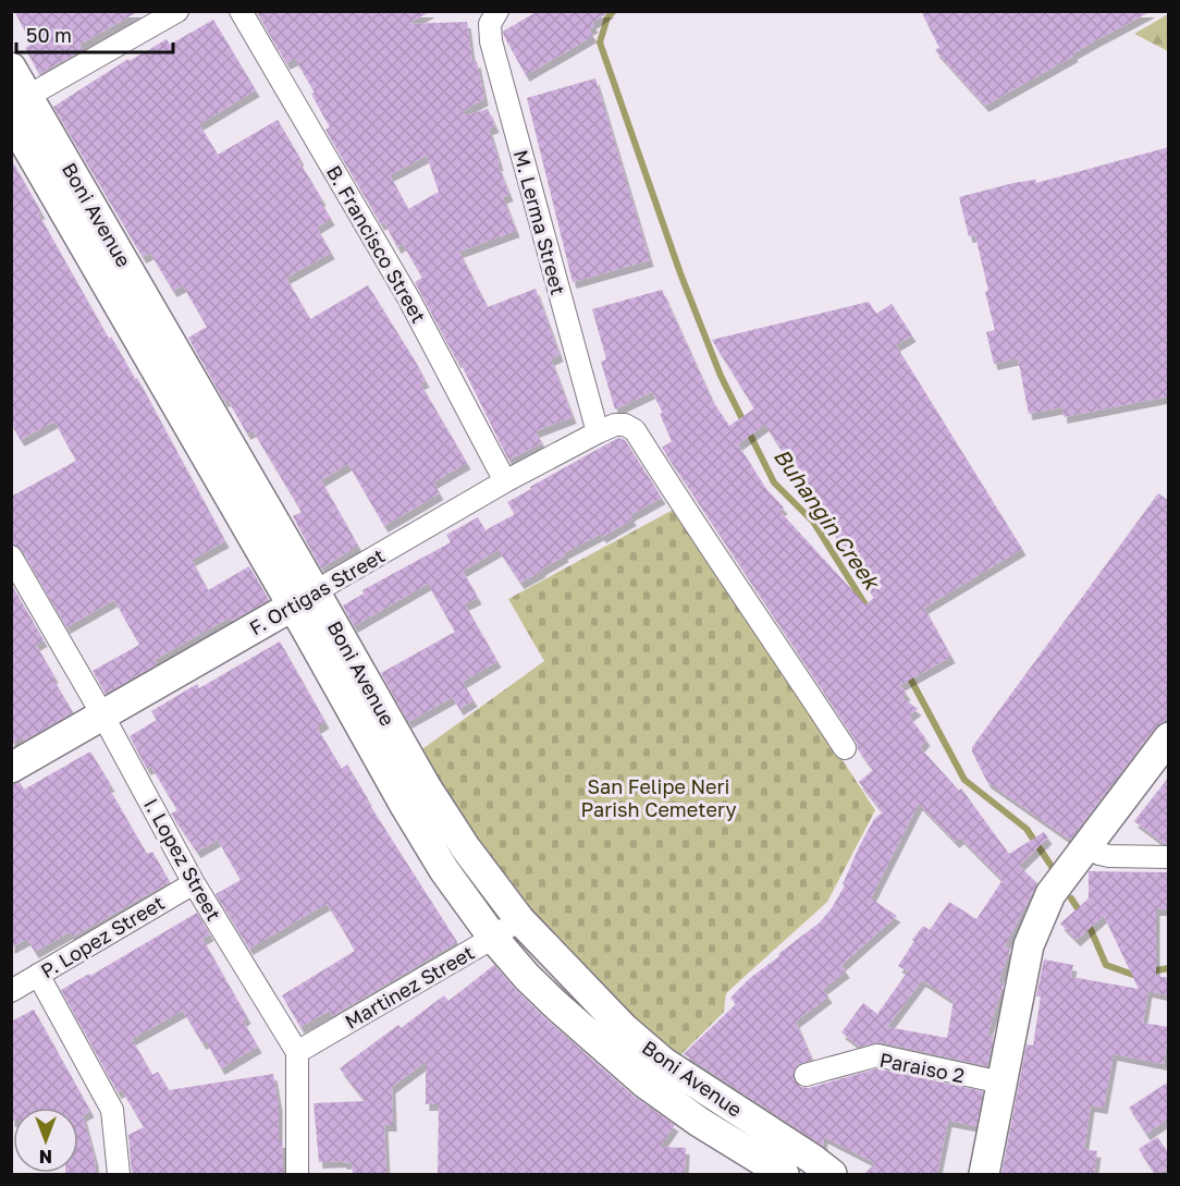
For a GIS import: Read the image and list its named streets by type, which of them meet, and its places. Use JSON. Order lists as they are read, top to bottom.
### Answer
{
  "streets": {
    "main road": ["Boni Avenue", "F. Ortigas Street"],
    "street": [
      "M. Lerma Street",
      "B. Francisco Street",
      "I. Lopez Street",
      "P. Lopez Street",
      "Martinez Street",
      "Paraiso 2"
    ]
  },
  "crossings": [
    ["Boni Avenue", "F. Ortigas Street"],
    ["Boni Avenue", "Martinez Street"],
    ["M. Lerma Street", "F. Ortigas Street"],
    ["B. Francisco Street", "F. Ortigas Street"],
    ["F. Ortigas Street", "I. Lopez Street"],
    ["I. Lopez Street", "P. Lopez Street"],
    ["I. Lopez Street", "Martinez Street"]
  ],
  "water": ["Buhangin Creek"],
  "parks": ["San Felipe Neri Parish Cemetery"],
  "scale_bar": "50 m",
  "north": "bottom"
}
